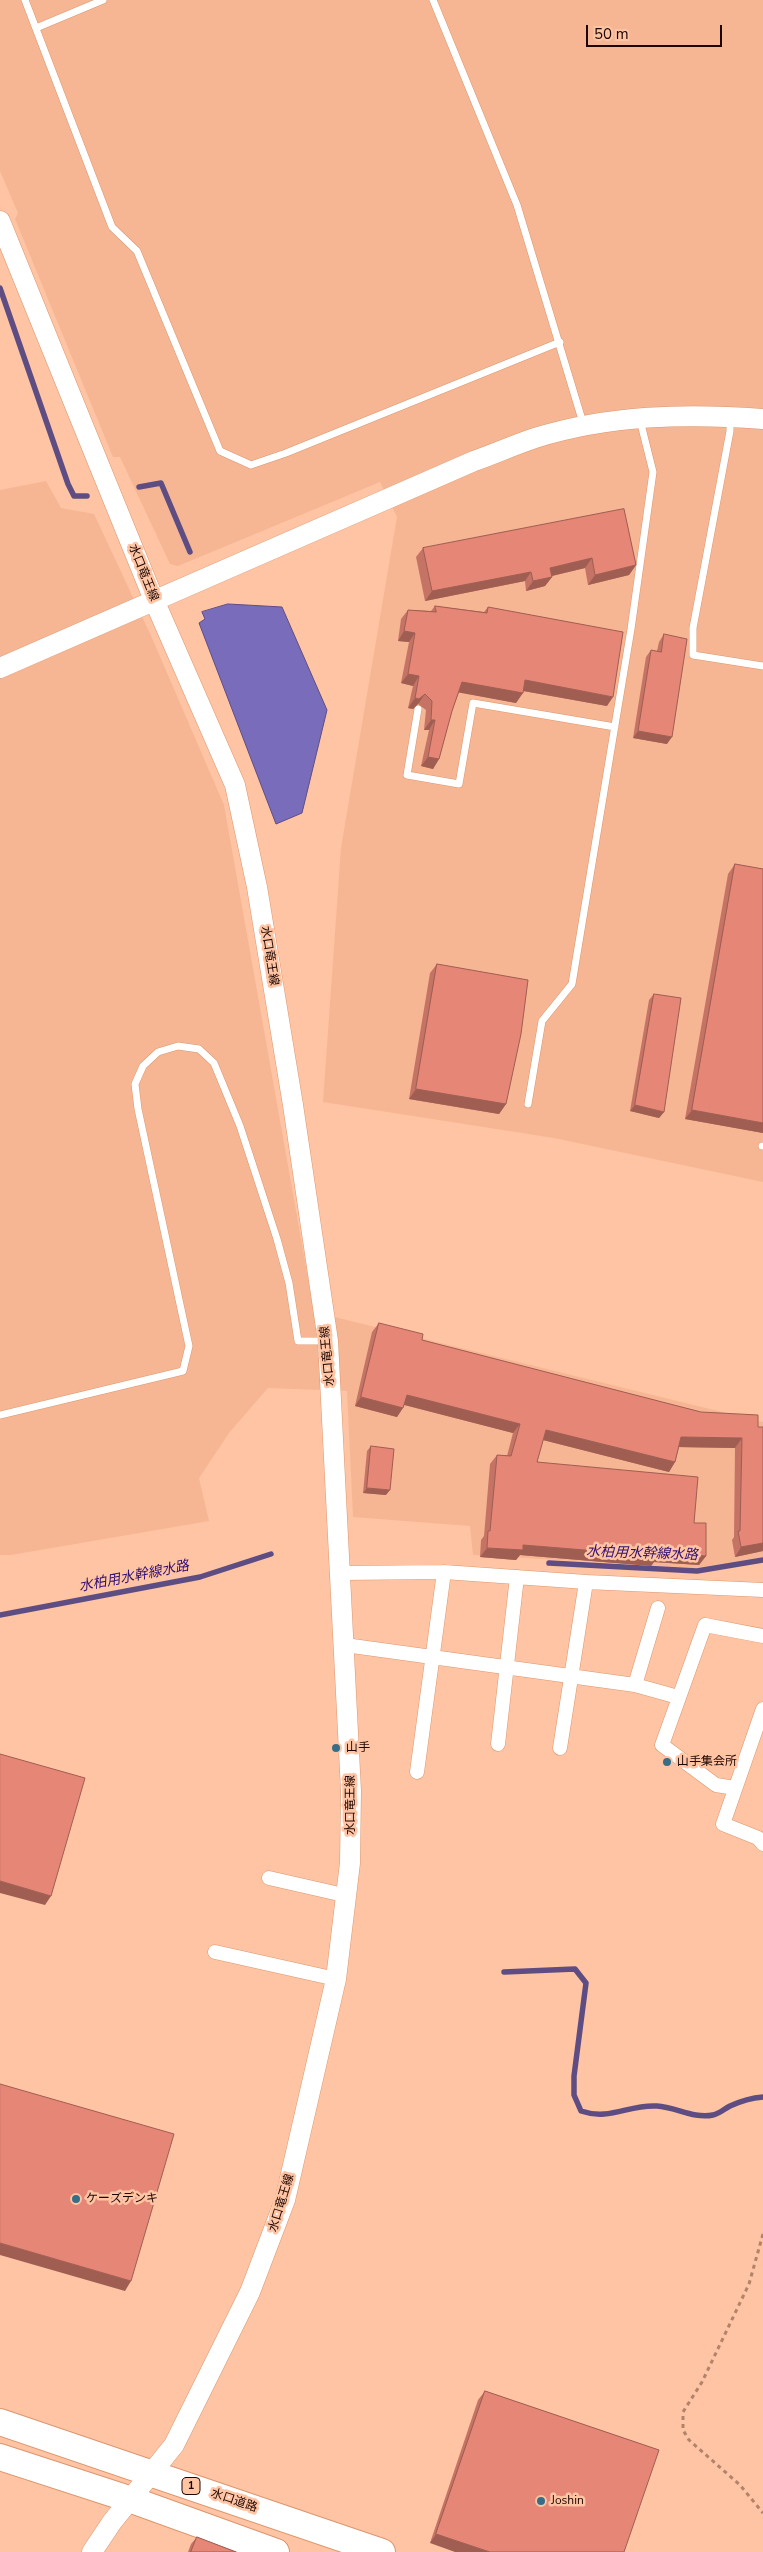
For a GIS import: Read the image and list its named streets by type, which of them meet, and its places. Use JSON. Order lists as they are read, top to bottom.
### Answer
{
  "streets": {
    "highway": ["1", "水口道路"],
    "main road": ["水口竜王線"]
  },
  "crossings": [
    ["水口竜王線", "水口道路"]
  ],
  "water": ["水柏用水幹線水路"],
  "places": [
    "山手",
    "山手集会所",
    "ケーズデンキ",
    "Joshin"
  ],
  "scale_bar": "50 m"
}
